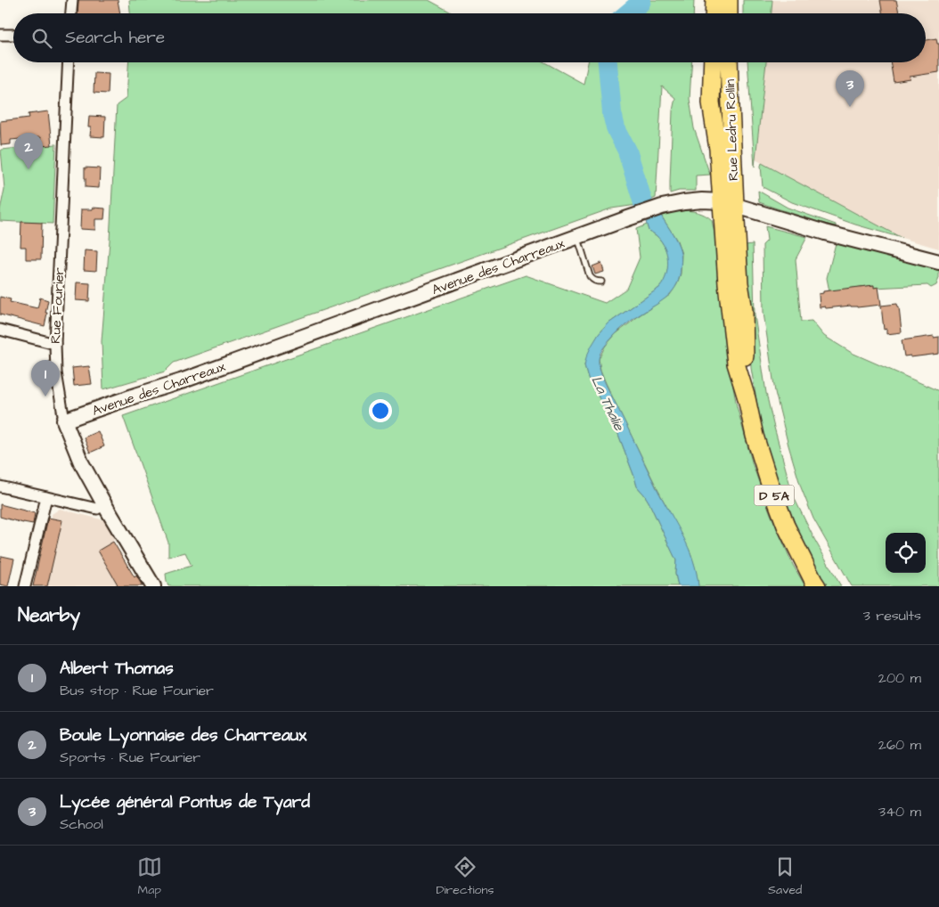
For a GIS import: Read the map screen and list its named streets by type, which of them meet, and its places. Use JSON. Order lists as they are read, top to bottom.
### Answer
{
  "streets": {
    "main road": [
      "Rue Ledru Rollin",
      "Avenue des Charreaux",
      "Rue Fourier",
      "D 5A"
    ]
  },
  "crossings": [
    ["Rue Ledru Rollin", "Avenue des Charreaux"],
    ["Rue Ledru Rollin", "D 5A"],
    ["Avenue des Charreaux", "Rue Fourier"],
    ["Avenue des Charreaux", "D 5A"]
  ],
  "water": ["La Thalie"],
  "page": {
    "search": "Search here",
    "pins": ["3", "2", "1"],
    "heading": ["Nearby", "3 results"],
    "list": [
      {
        "mark": "1",
        "name": "Albert Thomas",
        "note": "Bus stop · Rue Fourier",
        "value": "200 m"
      },
      {
        "mark": "2",
        "name": "Boule Lyonnaise des Charreaux",
        "note": "Sports · Rue Fourier",
        "value": "260 m"
      },
      {
        "mark": "3",
        "name": "Lycée général Pontus de Tyard",
        "note": "School",
        "value": "340 m"
      }
    ],
    "nav": ["Map", "Directions", "Saved"]
  }
}
